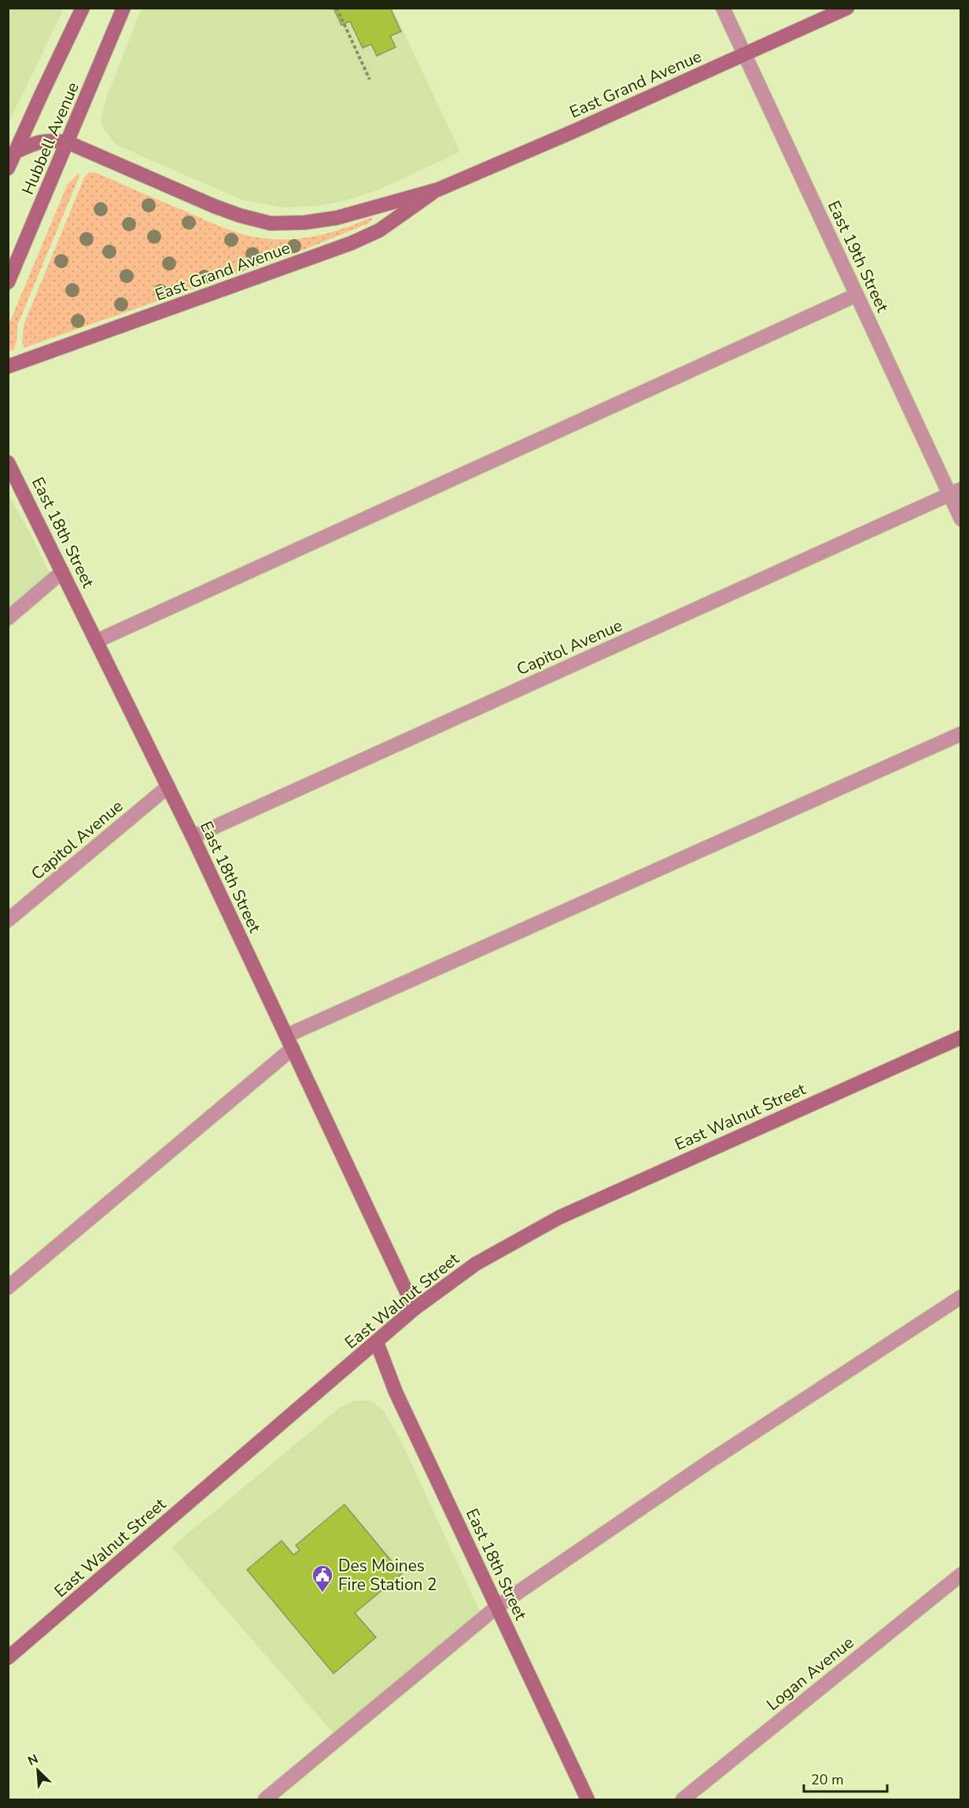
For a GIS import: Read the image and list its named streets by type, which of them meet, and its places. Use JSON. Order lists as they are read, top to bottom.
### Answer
{
  "streets": {
    "street": [
      "East Grand Avenue",
      "Hubbell Avenue",
      "East 19th Street",
      "East 18th Street",
      "Capitol Avenue",
      "East Walnut Street",
      "Logan Avenue"
    ]
  },
  "crossings": [
    ["East Grand Avenue", "Hubbell Avenue"],
    ["East Grand Avenue", "East 19th Street"],
    ["East 19th Street", "Capitol Avenue"],
    ["East 18th Street", "Capitol Avenue"],
    ["East 18th Street", "East Walnut Street"]
  ],
  "places": {
    "public building": ["Des Moines Fire Station 2"]
  },
  "scale_bar": "20 m",
  "north": "top left"
}
